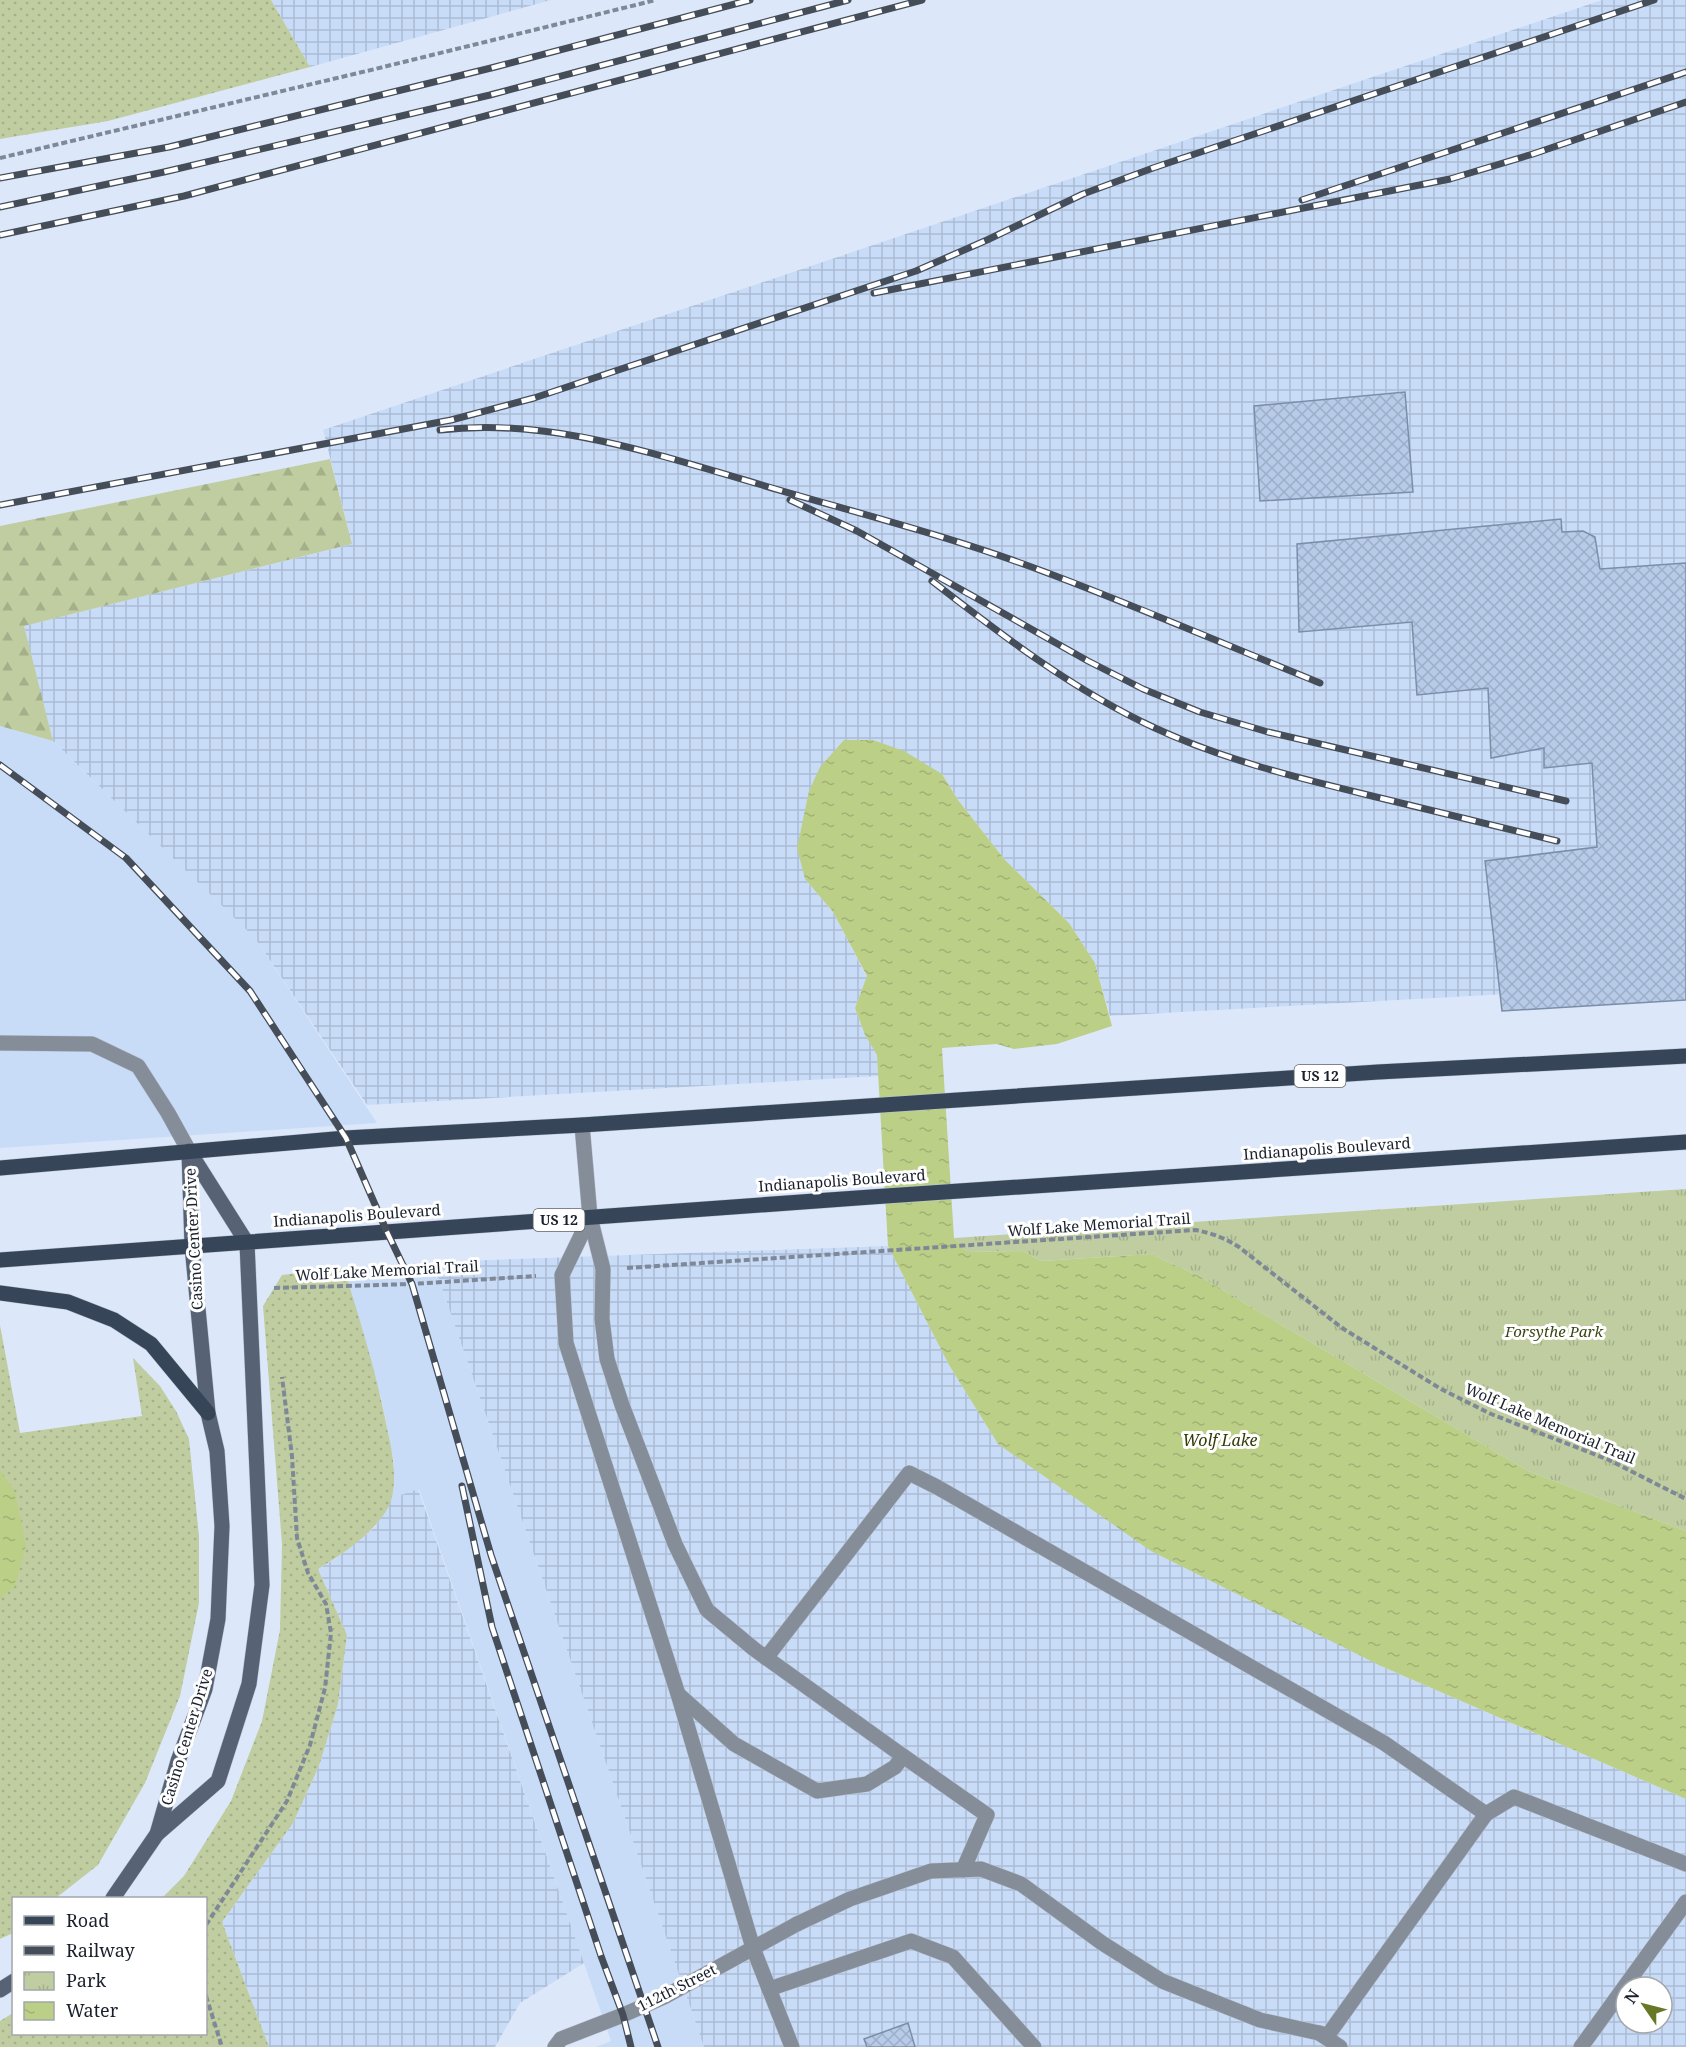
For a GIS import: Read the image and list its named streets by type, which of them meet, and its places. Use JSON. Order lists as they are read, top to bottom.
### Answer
{
  "streets": {
    "main road": ["US 12", "Indianapolis Boulevard"],
    "street": ["Casino Center Drive", "112th Street"],
    "path": ["Wolf Lake Memorial Trail"]
  },
  "crossings": [
    ["US 12", "Casino Center Drive"],
    ["Indianapolis Boulevard", "Casino Center Drive"]
  ],
  "water": ["Wolf Lake"],
  "parks": ["Forsythe Park"],
  "legend": [
    "Road",
    "Railway",
    "Park",
    "Water"
  ],
  "north": "top left"
}
